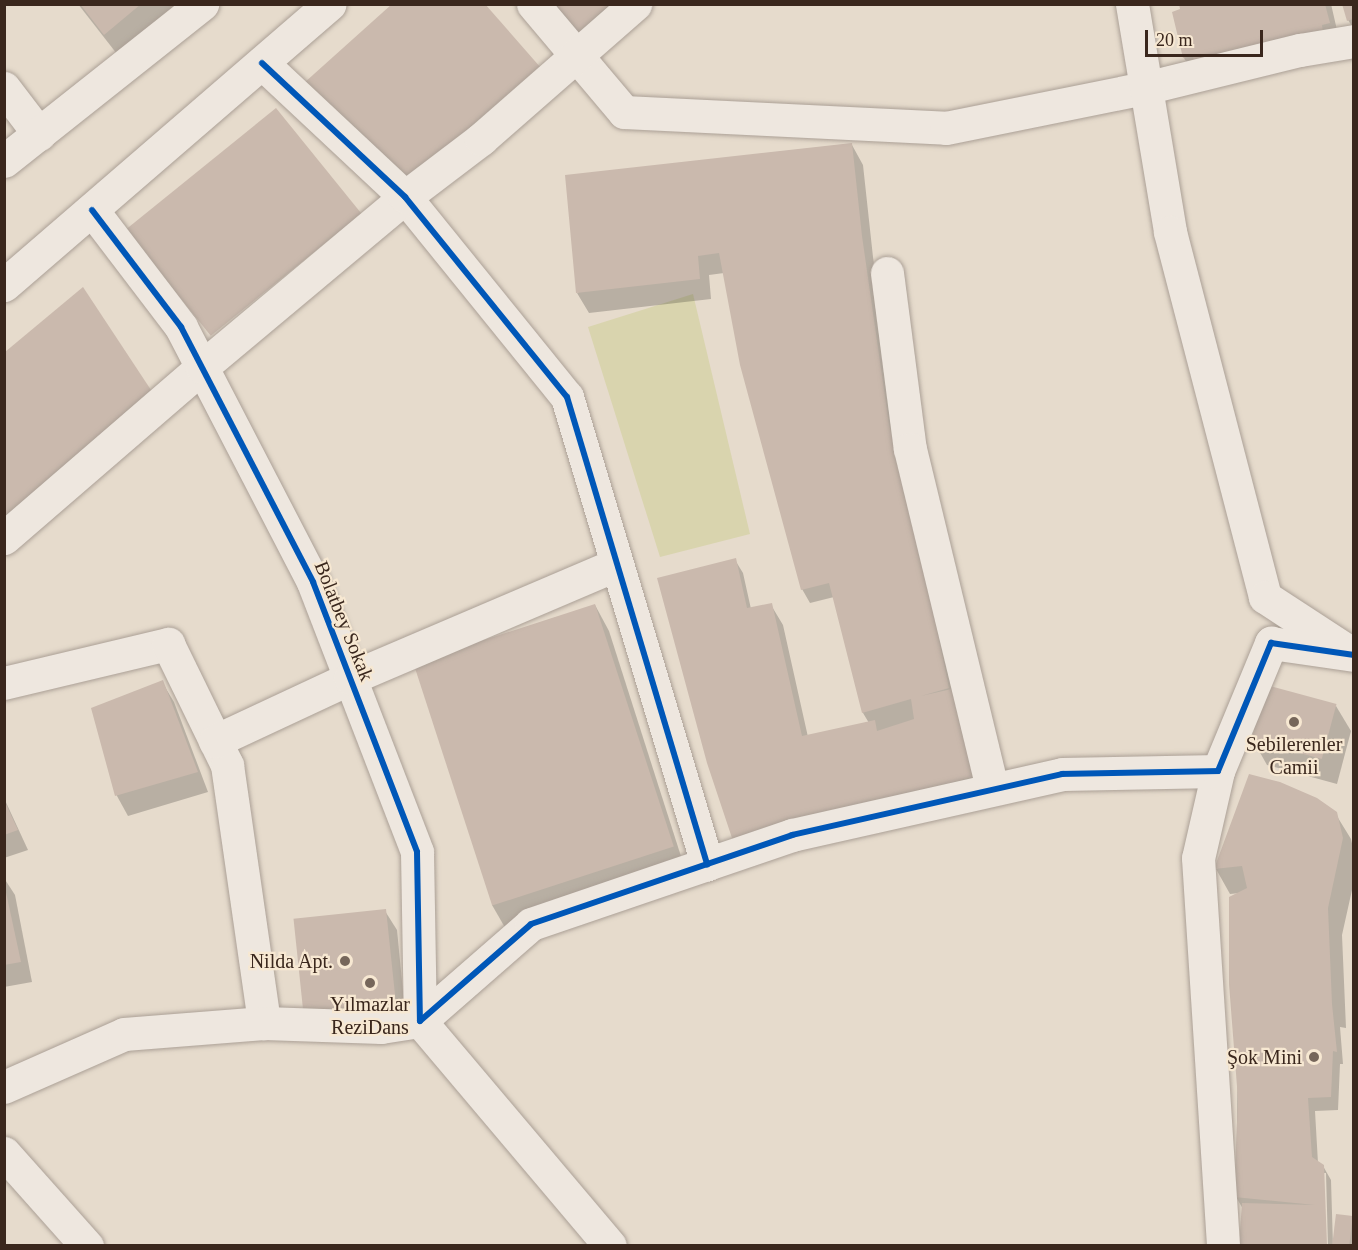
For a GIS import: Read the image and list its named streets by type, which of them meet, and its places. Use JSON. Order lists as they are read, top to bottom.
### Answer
{
  "streets": {
    "street": ["Bolatbey Sokak"]
  },
  "places": [
    "Sebilerenler Camii",
    "Nilda Apt.",
    "Yılmazlar ReziDans",
    "Şok Mini"
  ],
  "scale_bar": "20 m"
}
